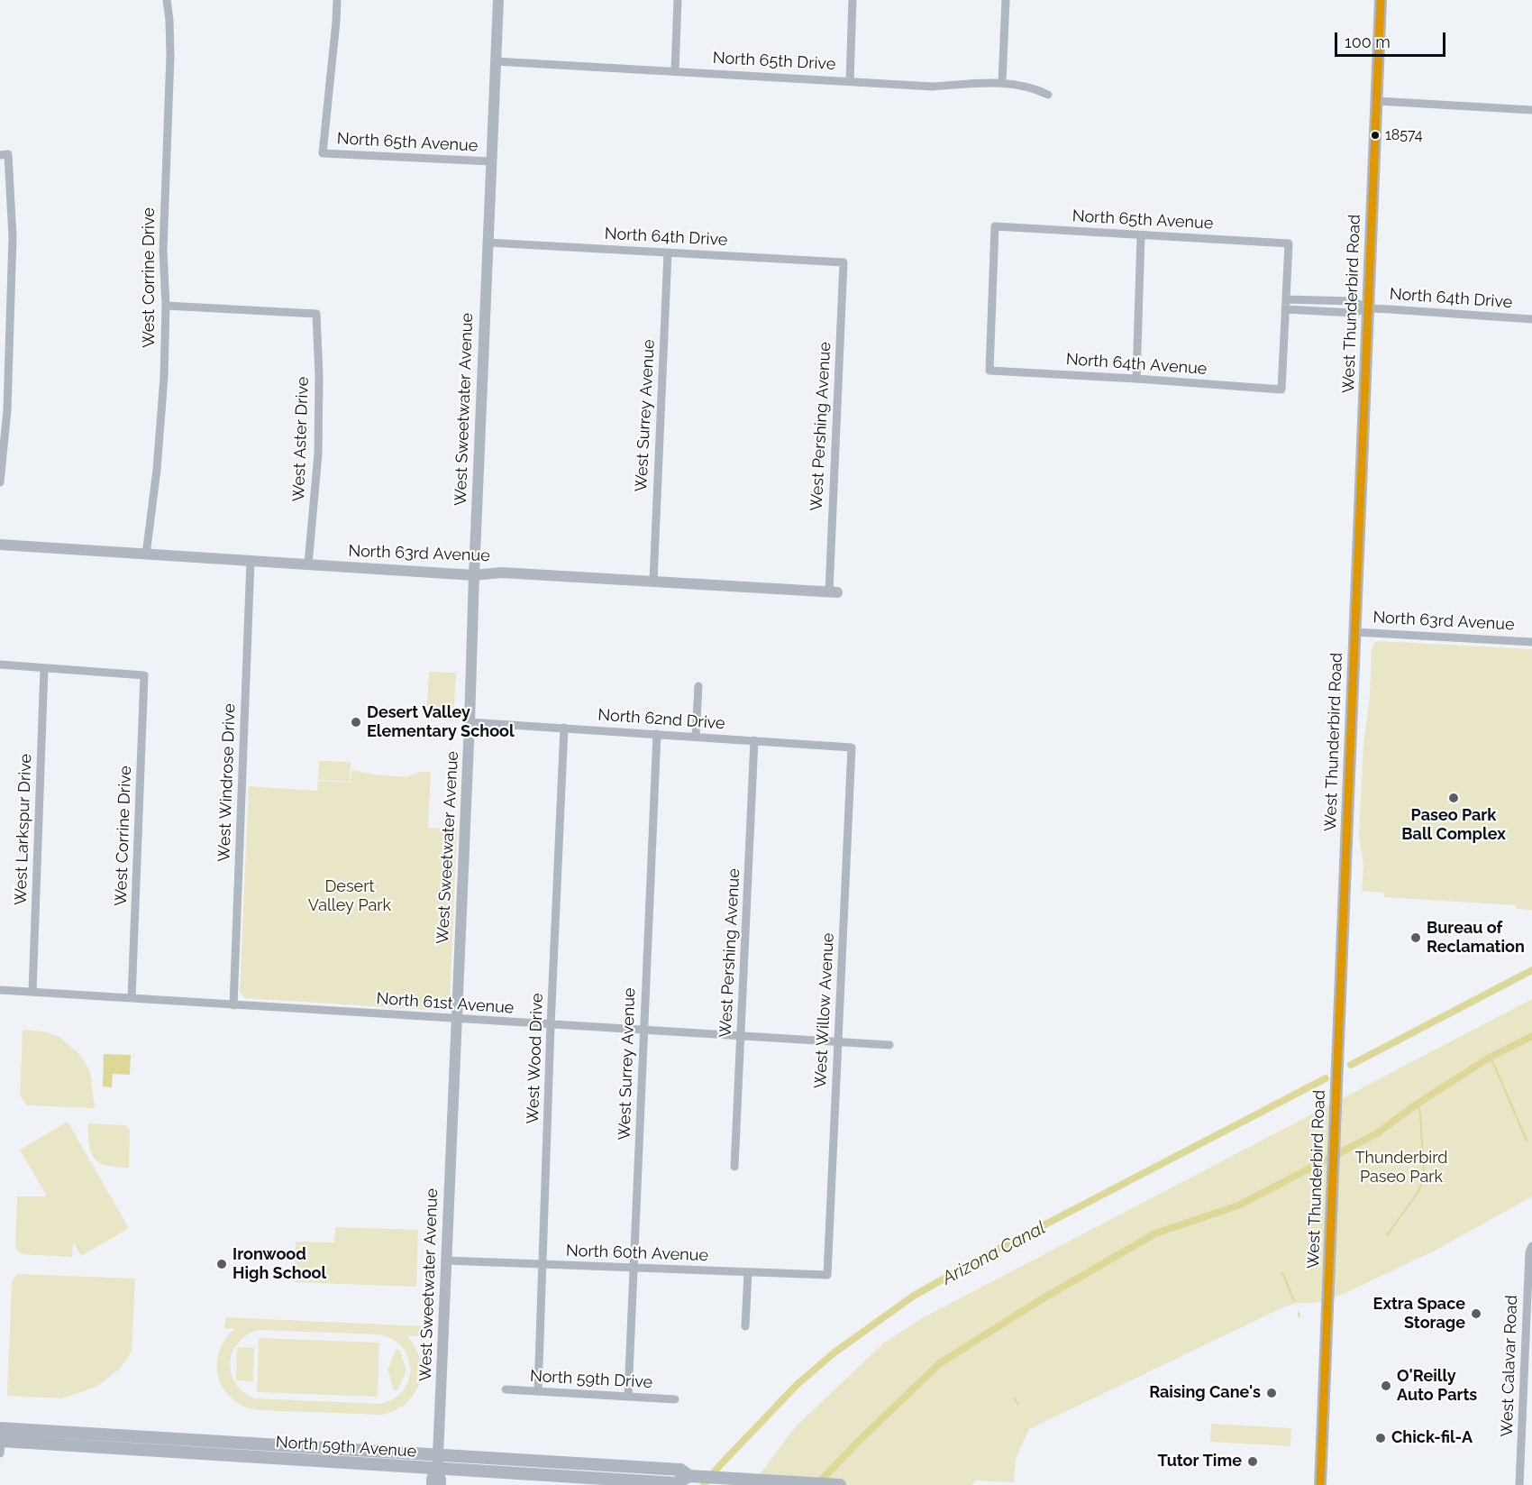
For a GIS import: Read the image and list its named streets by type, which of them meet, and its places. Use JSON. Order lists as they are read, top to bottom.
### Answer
{
  "streets": {
    "main road": ["West Thunderbird Road", "North 59th Avenue"],
    "street": [
      "North 65th Drive",
      "North 65th Avenue",
      "North 64th Drive",
      "West Corrine Drive",
      "North 64th Avenue",
      "West Sweetwater Avenue",
      "West Surrey Avenue",
      "West Pershing Avenue",
      "West Aster Drive",
      "North 63rd Avenue",
      "North 62nd Drive",
      "West Windrose Drive",
      "West Larkspur Drive",
      "North 61st Avenue",
      "West Willow Avenue",
      "West Wood Drive",
      "North 60th Avenue",
      "West Calavar Road",
      "North 59th Drive"
    ]
  },
  "crossings": [
    ["North 65th Drive", "West Sweetwater Avenue"],
    ["North 65th Avenue", "North 64th Drive"],
    ["North 65th Avenue", "North 64th Avenue"],
    ["North 65th Avenue", "West Sweetwater Avenue"],
    ["North 64th Drive", "West Thunderbird Road"],
    ["North 64th Drive", "North 64th Avenue"],
    ["North 64th Drive", "West Sweetwater Avenue"],
    ["North 64th Drive", "West Surrey Avenue"],
    ["North 64th Drive", "West Pershing Avenue"],
    ["West Corrine Drive", "West Aster Drive"],
    ["West Corrine Drive", "North 63rd Avenue"],
    ["West Corrine Drive", "West Larkspur Drive"],
    ["West Corrine Drive", "North 61st Avenue"],
    ["West Thunderbird Road", "North 63rd Avenue"],
    ["West Sweetwater Avenue", "North 63rd Avenue"],
    ["West Sweetwater Avenue", "North 62nd Drive"],
    ["West Sweetwater Avenue", "North 61st Avenue"],
    ["West Sweetwater Avenue", "North 60th Avenue"],
    ["West Sweetwater Avenue", "North 59th Avenue"],
    ["West Surrey Avenue", "North 63rd Avenue"],
    ["West Surrey Avenue", "North 62nd Drive"],
    ["West Surrey Avenue", "North 61st Avenue"],
    ["West Surrey Avenue", "North 60th Avenue"],
    ["West Surrey Avenue", "North 59th Drive"],
    ["West Pershing Avenue", "North 63rd Avenue"],
    ["West Pershing Avenue", "North 62nd Drive"],
    ["West Pershing Avenue", "North 61st Avenue"],
    ["West Aster Drive", "North 63rd Avenue"],
    ["North 63rd Avenue", "West Windrose Drive"],
    ["North 62nd Drive", "West Willow Avenue"],
    ["North 62nd Drive", "West Wood Drive"],
    ["West Windrose Drive", "North 61st Avenue"],
    ["West Larkspur Drive", "North 61st Avenue"],
    ["North 61st Avenue", "West Willow Avenue"],
    ["North 61st Avenue", "West Wood Drive"],
    ["West Willow Avenue", "North 60th Avenue"],
    ["West Wood Drive", "North 60th Avenue"],
    ["West Wood Drive", "North 59th Drive"]
  ],
  "water": ["Arizona Canal"],
  "parks": ["Desert Valley Park", "Thunderbird Paseo Park"],
  "places": [
    "18574",
    "Desert Valley Elementary School",
    "Paseo Park Ball Complex",
    "Bureau of Reclamation",
    "Ironwood High School",
    "Extra Space Storage",
    "O'Reilly Auto Parts",
    "Raising Cane's",
    "Chick-fil-A",
    "Tutor Time"
  ],
  "scale_bar": "100 m"
}
